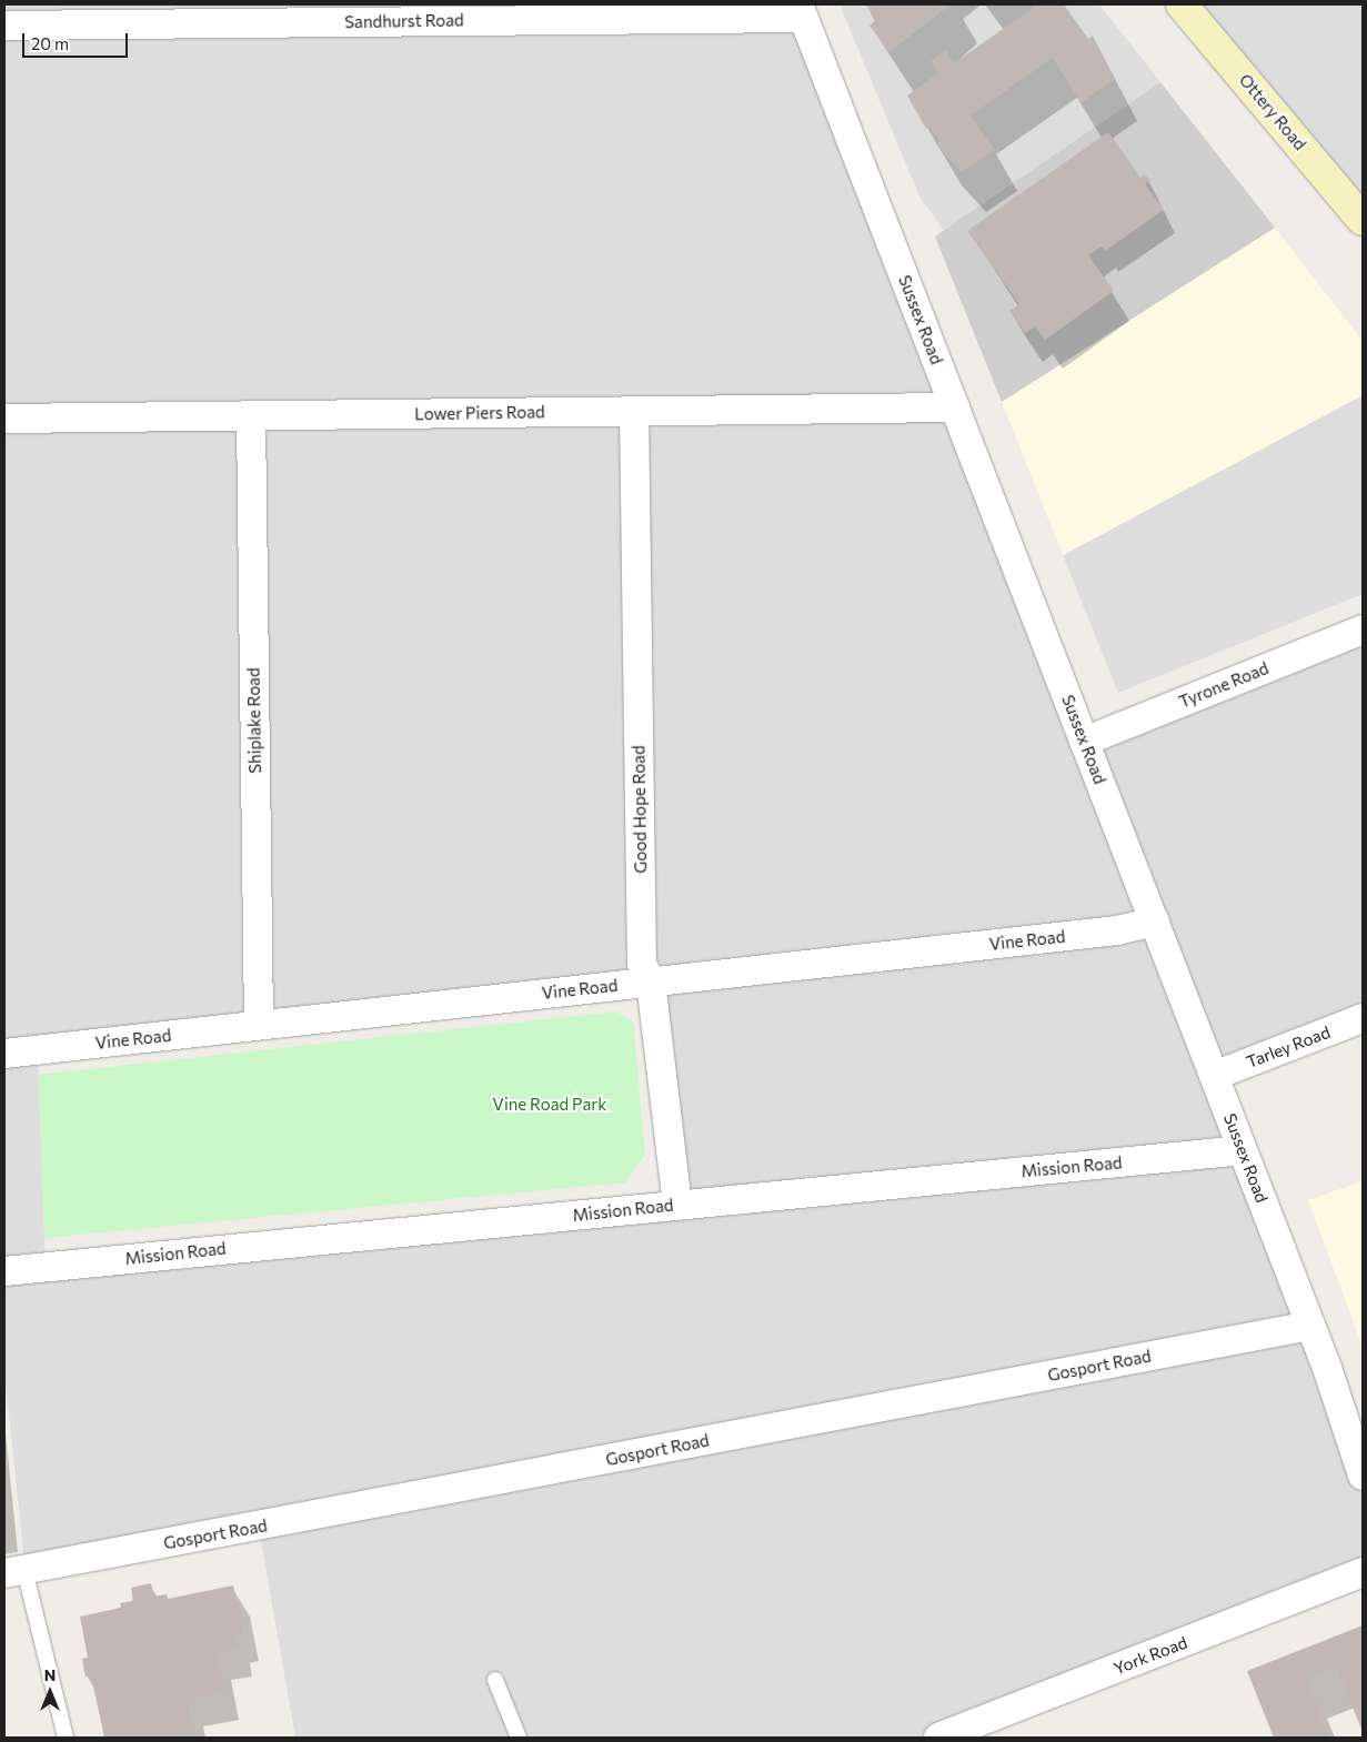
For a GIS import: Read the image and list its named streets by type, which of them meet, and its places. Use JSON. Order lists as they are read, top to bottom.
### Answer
{
  "streets": {
    "street": [
      "Sandhurst Road",
      "Ottery Road",
      "Sussex Road",
      "Lower Piers Road",
      "Tyrone Road",
      "Shiplake Road",
      "Good Hope Road",
      "Vine Road",
      "Tarley Road",
      "Mission Road",
      "Gosport Road",
      "York Road"
    ]
  },
  "crossings": [
    ["Sandhurst Road", "Sussex Road"],
    ["Sussex Road", "Lower Piers Road"],
    ["Sussex Road", "Tyrone Road"],
    ["Sussex Road", "Vine Road"],
    ["Sussex Road", "Tarley Road"],
    ["Sussex Road", "Mission Road"],
    ["Sussex Road", "Gosport Road"],
    ["Lower Piers Road", "Shiplake Road"],
    ["Lower Piers Road", "Good Hope Road"],
    ["Shiplake Road", "Vine Road"],
    ["Good Hope Road", "Vine Road"],
    ["Good Hope Road", "Mission Road"]
  ],
  "parks": ["Vine Road Park"],
  "scale_bar": "20 m",
  "north": "top"
}
